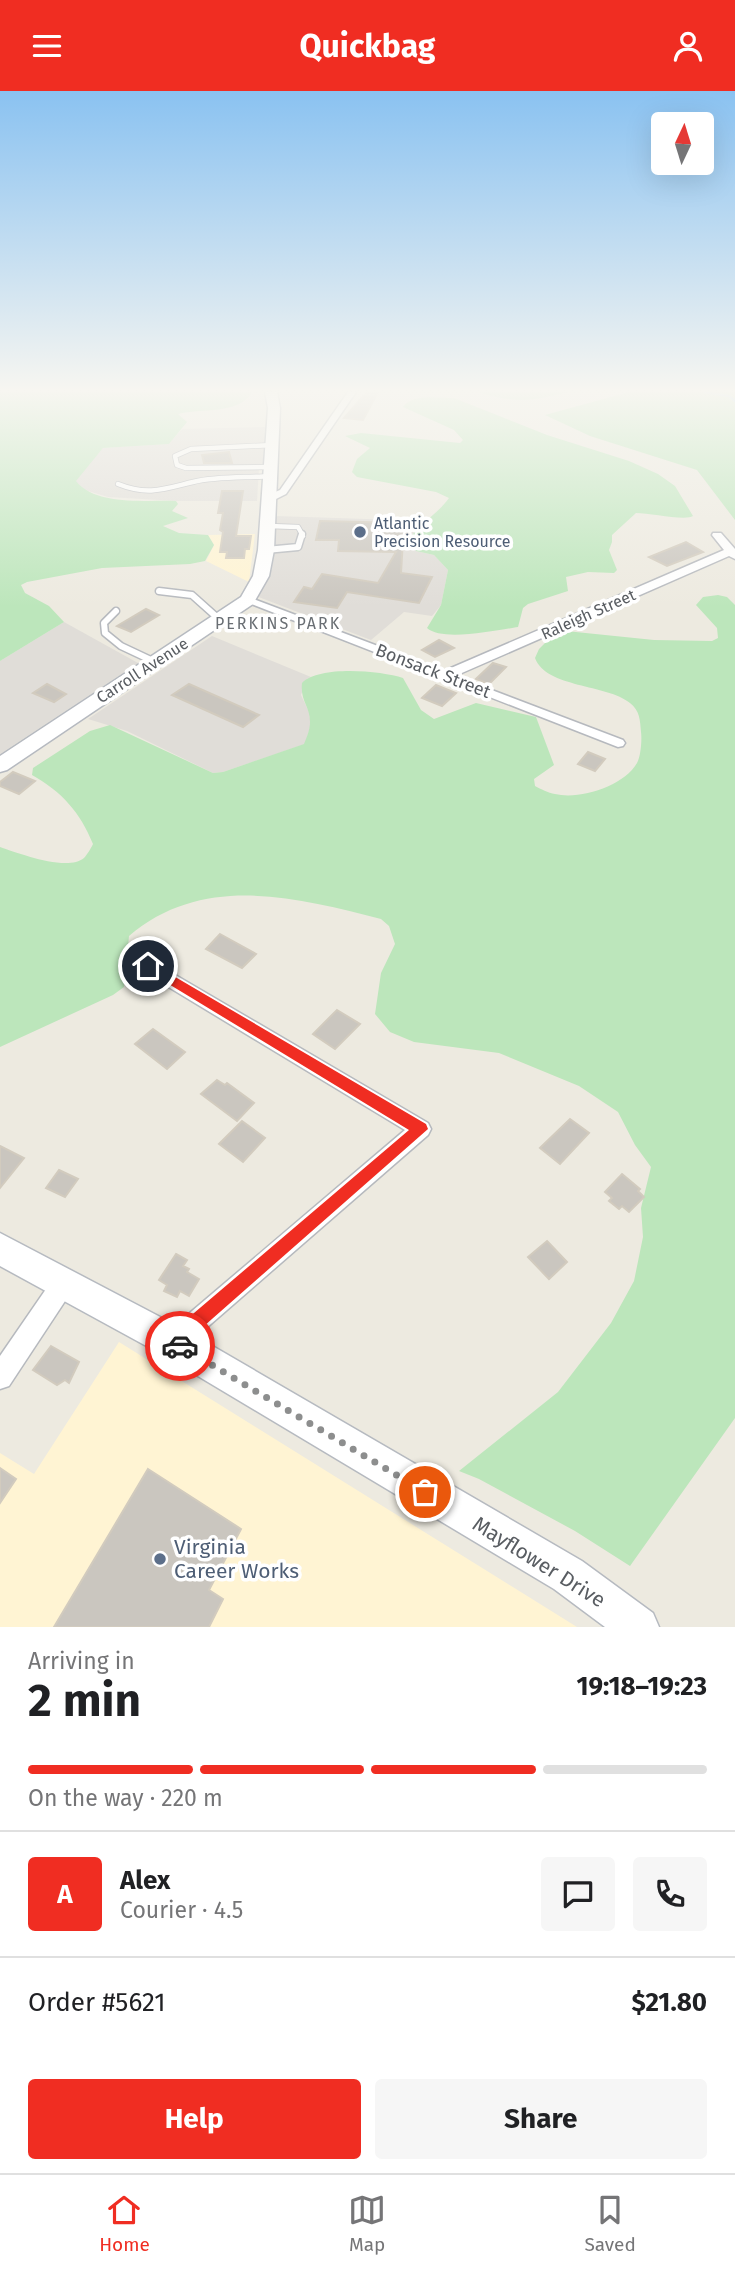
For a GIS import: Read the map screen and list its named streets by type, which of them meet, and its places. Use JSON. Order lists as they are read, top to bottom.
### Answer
{
  "streets": {
    "street": [
      "Raleigh Street",
      "Carroll Avenue",
      "Bonsack Street",
      "Mayflower Drive"
    ]
  },
  "crossings": [
    ["Raleigh Street", "Bonsack Street"],
    ["Carroll Avenue", "Bonsack Street"]
  ],
  "districts": ["PERKINS PARK"],
  "places": ["Atlantic Precision Resource", "Virginia Career Works"],
  "north": "top",
  "page": {
    "header": "Quickbag",
    "heading": ["2 min", "Arriving in", "19:18–19:23"],
    "panel": [
      "Alex",
      "Courier · 4.5",
      "Order #5621",
      "$21.80"
    ],
    "bar": "On the way · 220 m",
    "round": "A",
    "buttons": ["Help", "Share"],
    "tabs": ["Home", "Map", "Saved"]
  }
}
